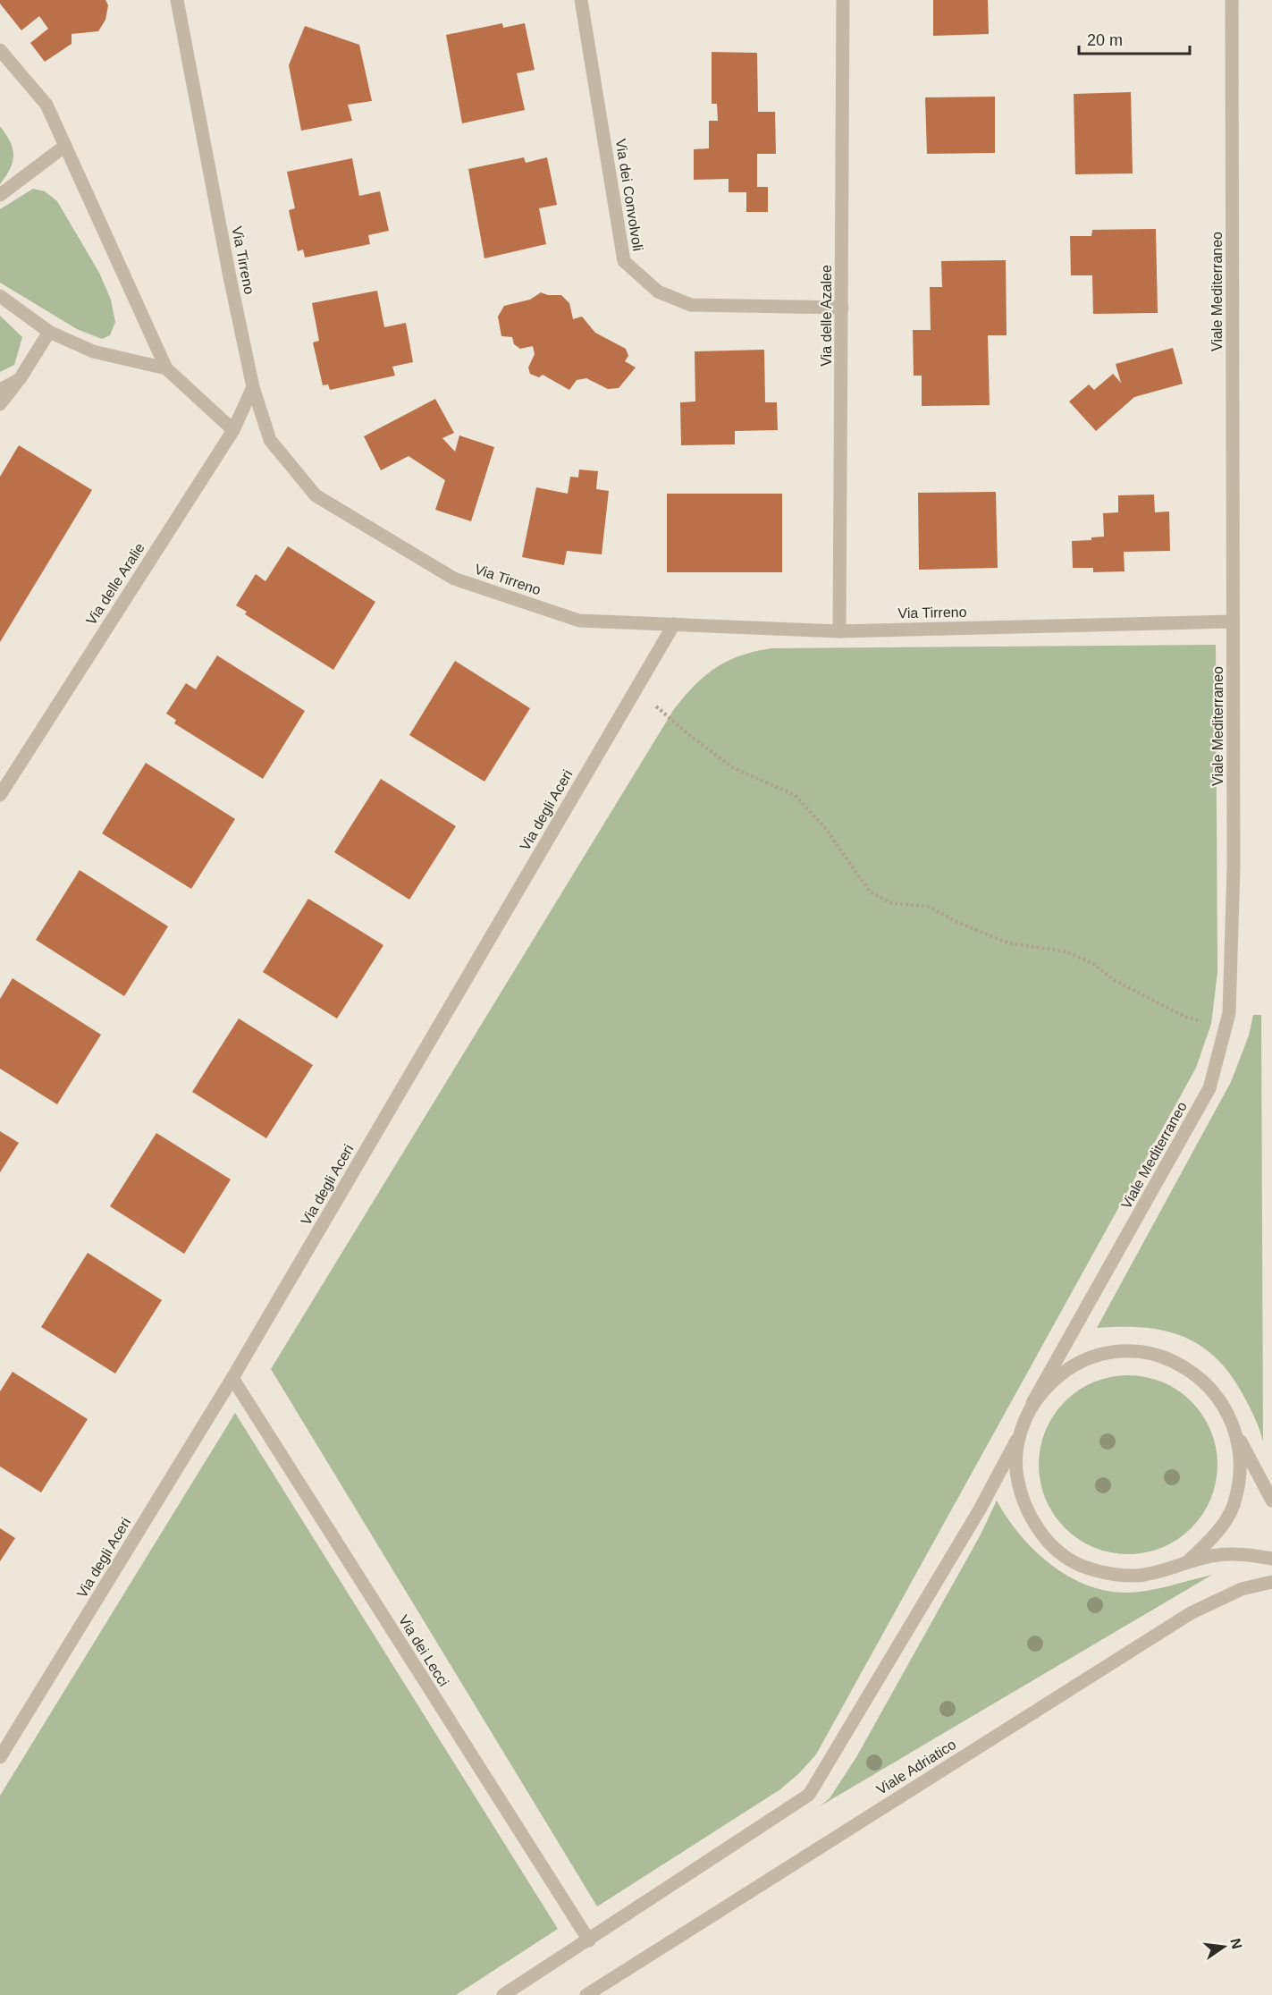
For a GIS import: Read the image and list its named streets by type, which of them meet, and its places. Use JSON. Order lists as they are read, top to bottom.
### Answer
{
  "streets": {
    "street": [
      "Via dei Convolvoli",
      "Via Tirreno",
      "Viale Mediterraneo",
      "Via delle Azalee",
      "Via delle Aralie",
      "Via degli Aceri",
      "Via dei Lecci",
      "Viale Adriatico"
    ]
  },
  "crossings": [
    ["Via dei Convolvoli", "Via delle Azalee"],
    ["Via Tirreno", "Viale Mediterraneo"],
    ["Via Tirreno", "Via delle Azalee"],
    ["Via Tirreno", "Via delle Aralie"],
    ["Via Tirreno", "Via degli Aceri"],
    ["Via degli Aceri", "Via dei Lecci"]
  ],
  "scale_bar": "20 m",
  "north": "right"
}
